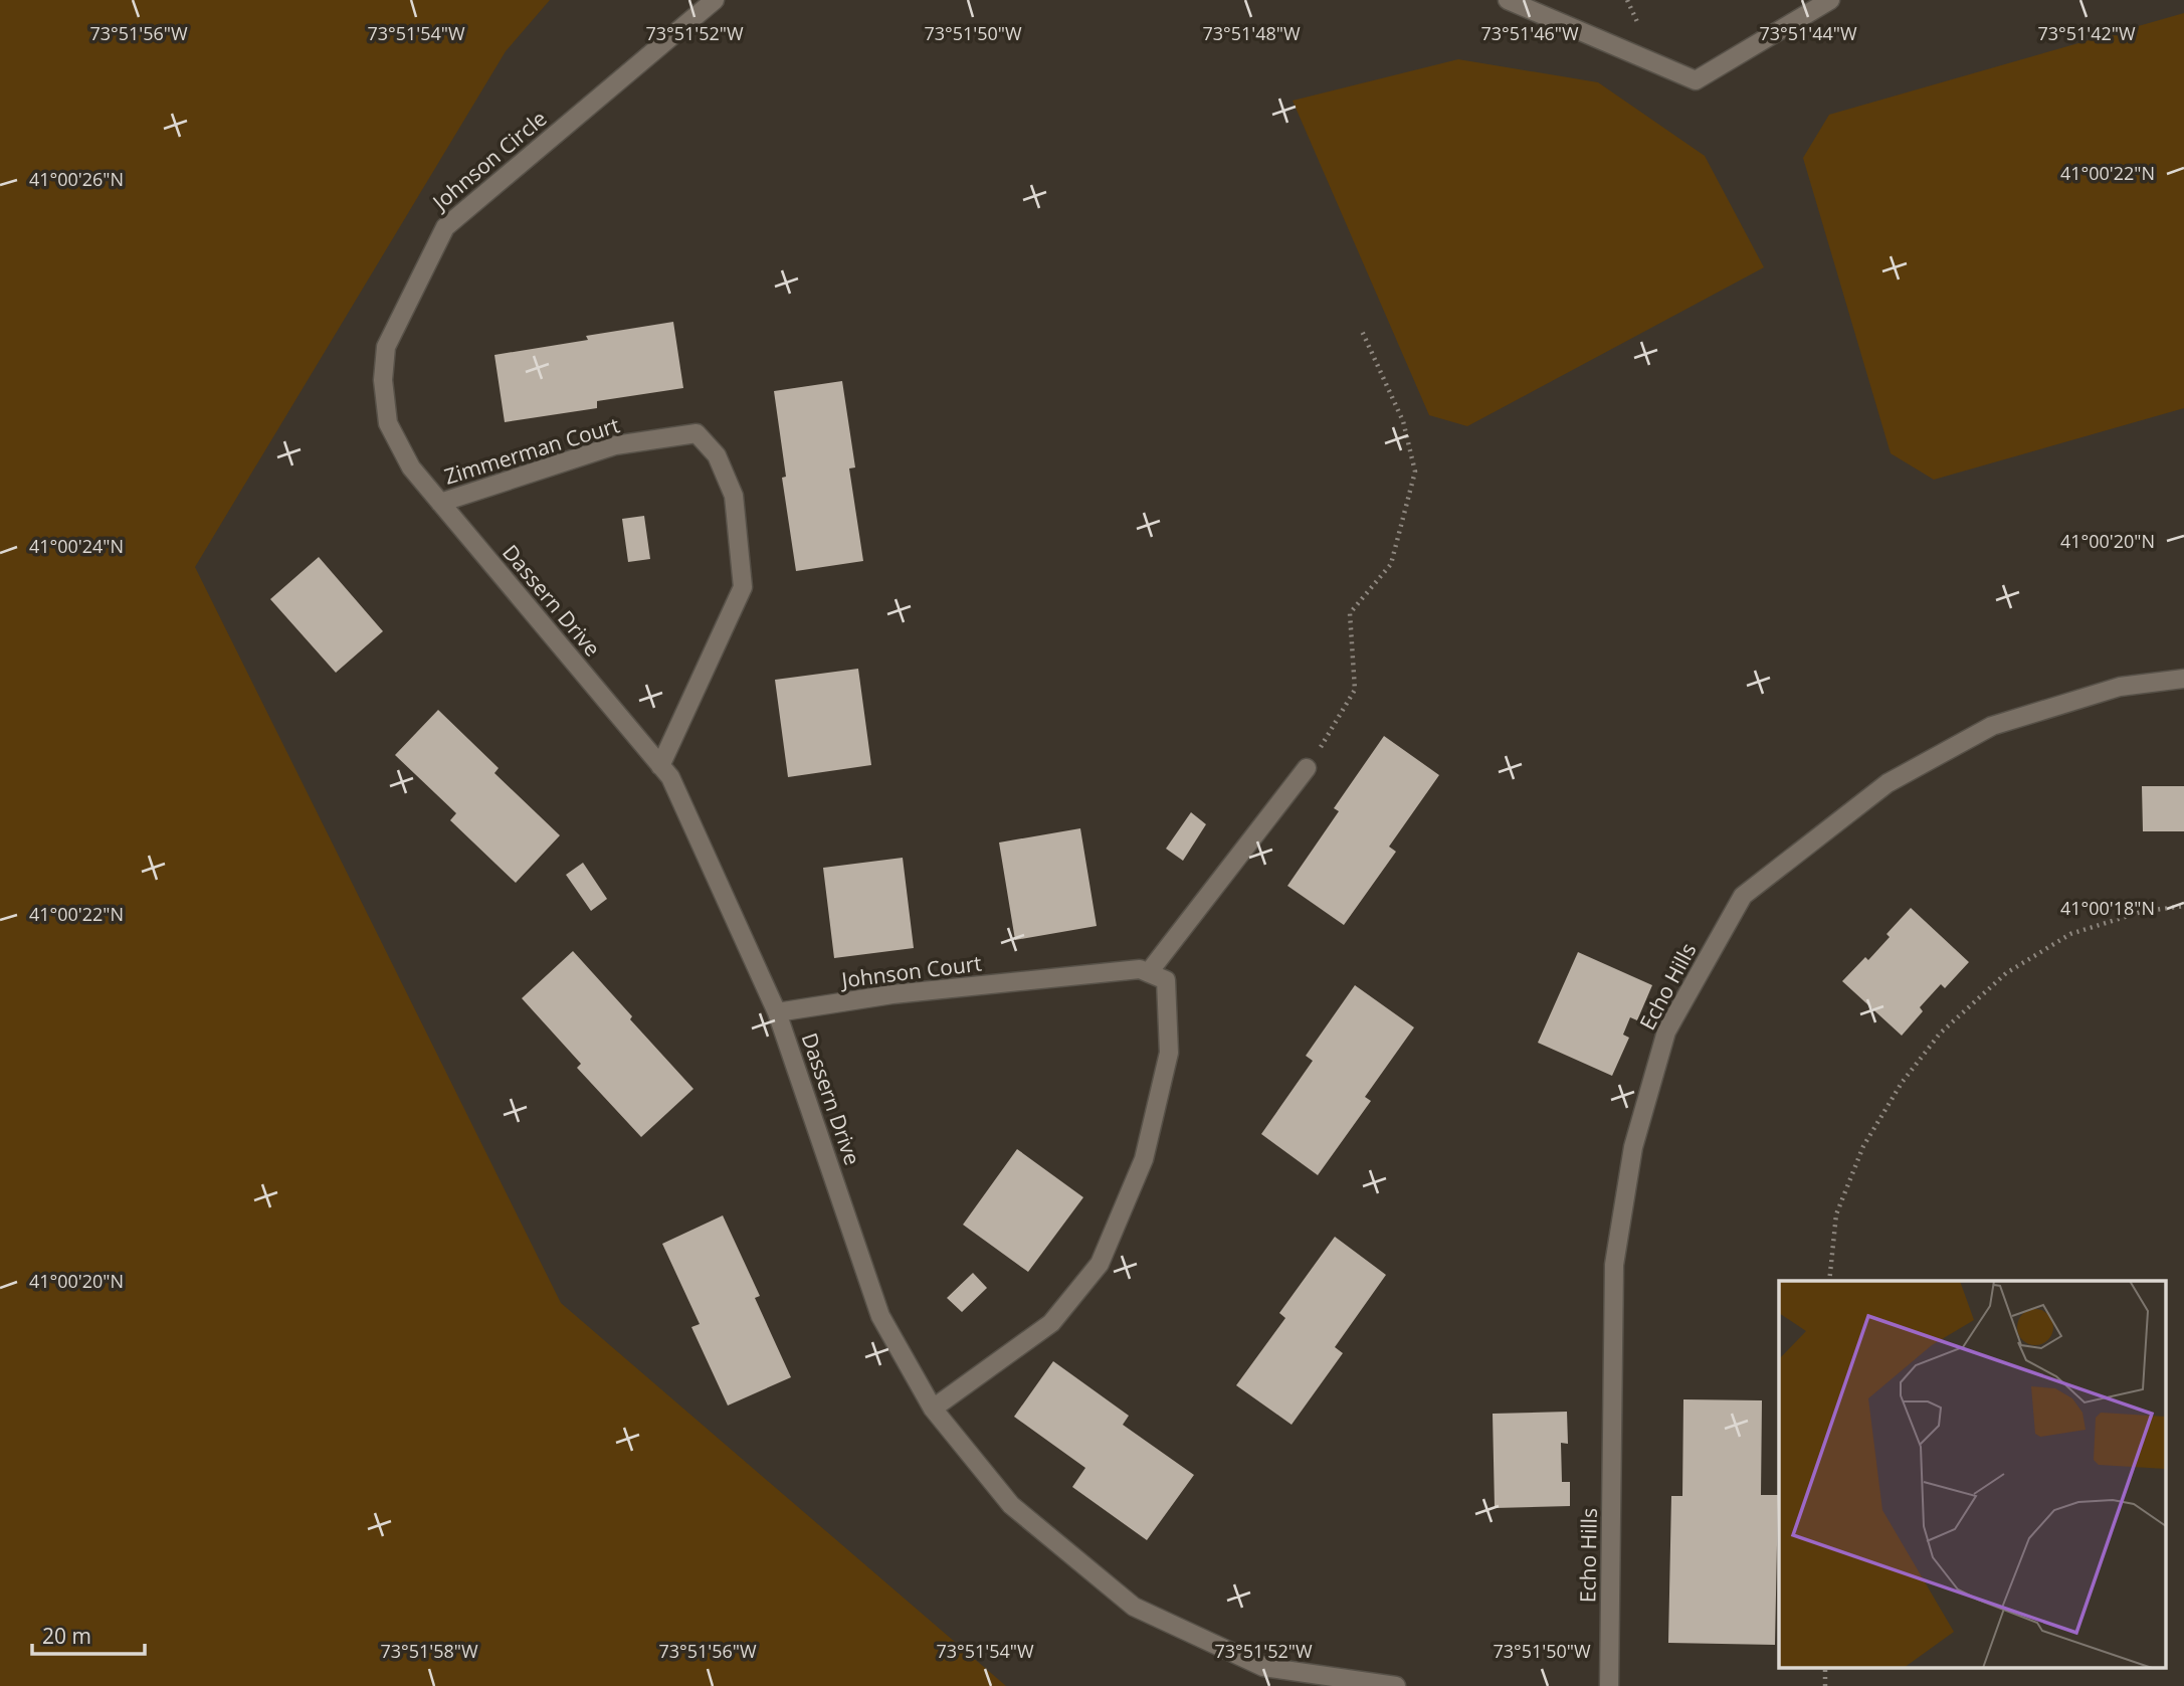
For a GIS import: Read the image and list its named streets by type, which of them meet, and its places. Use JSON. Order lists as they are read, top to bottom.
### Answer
{
  "streets": {
    "street": [
      "Johnson Circle",
      "Zimmerman Court",
      "Dassern Drive",
      "Johnson Court",
      "Echo Hills"
    ]
  },
  "crossings": [
    ["Johnson Circle", "Dassern Drive"],
    ["Zimmerman Court", "Dassern Drive"],
    ["Dassern Drive", "Johnson Court"]
  ],
  "scale_bar": "20 m",
  "coordinates": [
    "73°51'56\"W",
    "73°51'52\"W",
    "73°51'48\"W",
    "73°51'44\"W",
    "73°51'42\"W",
    "73°51'54\"W",
    "73°51'50\"W",
    "73°51'46\"W",
    "41°00'22\"N",
    "41°00'26\"N",
    "41°00'20\"N",
    "41°00'24\"N",
    "41°00'18\"N",
    "73°51'58\"W"
  ]
}
